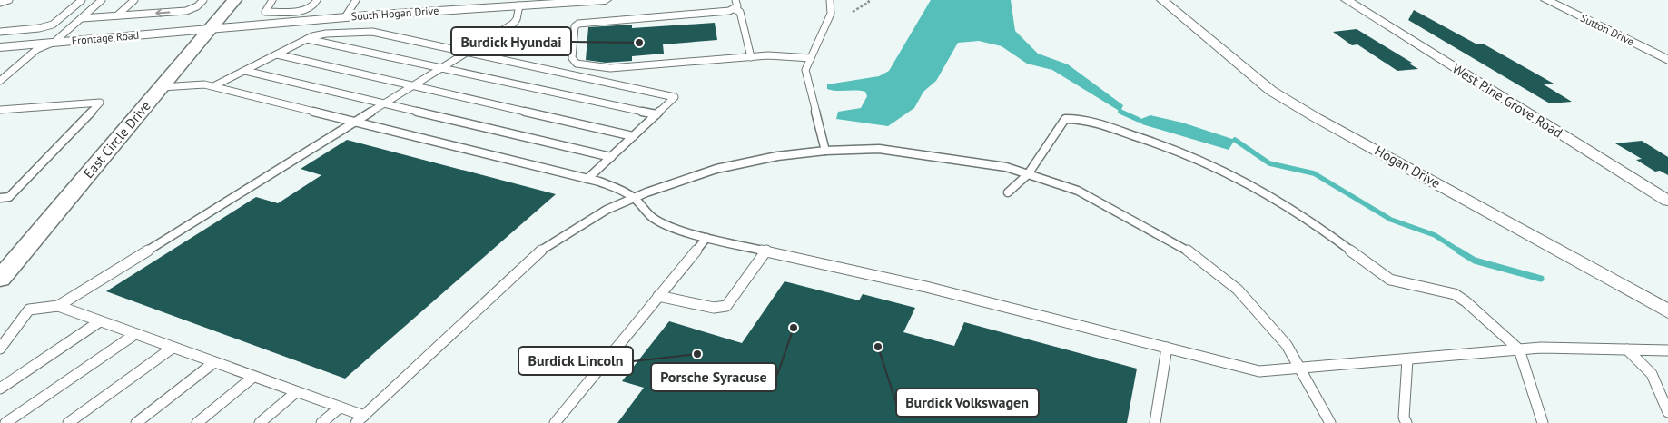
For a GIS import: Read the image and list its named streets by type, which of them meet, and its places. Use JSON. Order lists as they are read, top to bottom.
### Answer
{
  "streets": {
    "street": [
      "South Hogan Drive",
      "Sutton Drive",
      "Frontage Road",
      "West Pine Grove Road",
      "East Circle Drive",
      "Hogan Drive"
    ]
  },
  "crossings": [
    ["South Hogan Drive", "Frontage Road"],
    ["South Hogan Drive", "East Circle Drive"],
    ["Frontage Road", "East Circle Drive"]
  ],
  "places": [
    "Burdick Hyundai",
    "Porsche Syracuse",
    "Burdick Volkswagen",
    "Burdick Lincoln"
  ]
}
